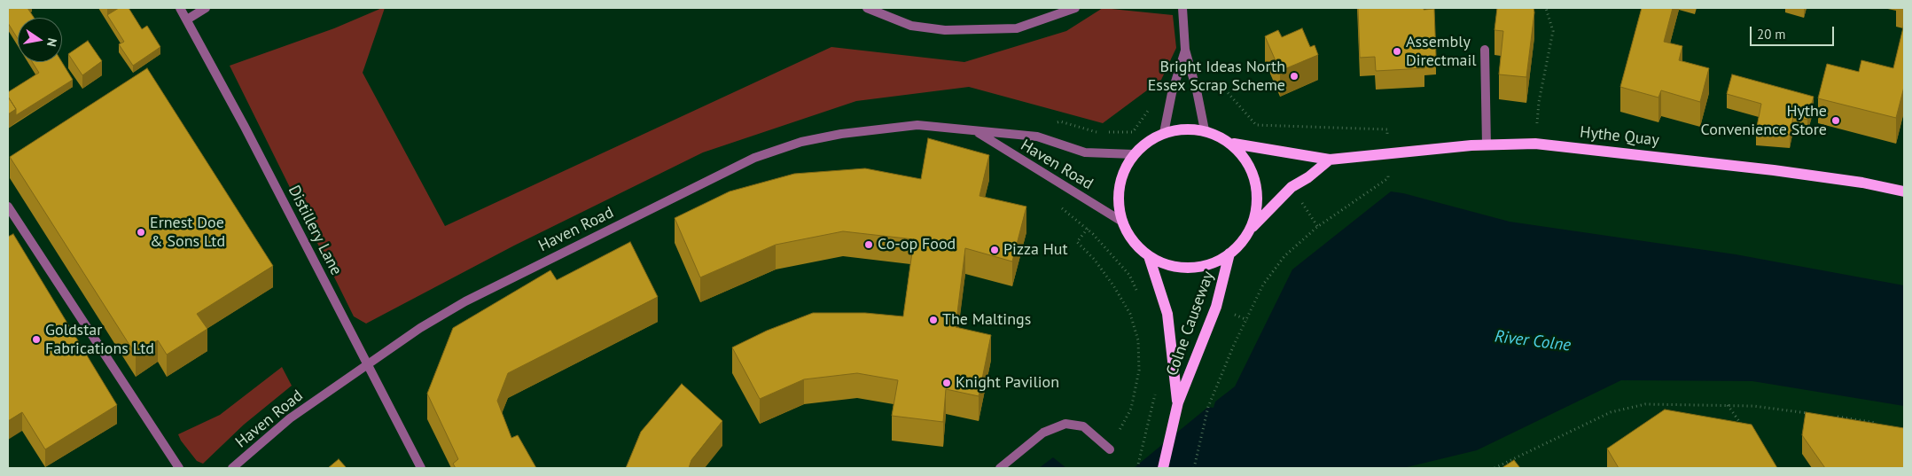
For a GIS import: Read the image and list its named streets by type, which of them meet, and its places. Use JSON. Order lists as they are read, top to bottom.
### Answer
{
  "streets": {
    "main road": ["Hythe Quay", "Colne Causeway"],
    "street": ["Haven Road", "Distillery Lane"]
  },
  "crossings": [
    ["Hythe Quay", "Haven Road"],
    ["Hythe Quay", "Colne Causeway"],
    ["Haven Road", "Distillery Lane"],
    ["Haven Road", "Colne Causeway"]
  ],
  "water": ["River Colne"],
  "places": [
    "Assembly Directmail",
    "Bright Ideas North Essex Scrap Scheme",
    "Hythe Convenience Store",
    "Ernest Doe & Sons Ltd",
    "Co-op Food",
    "Pizza Hut",
    "The Maltings",
    "Goldstar Fabrications Ltd",
    "Knight Pavilion"
  ],
  "scale_bar": "20 m",
  "north": "right"
}
